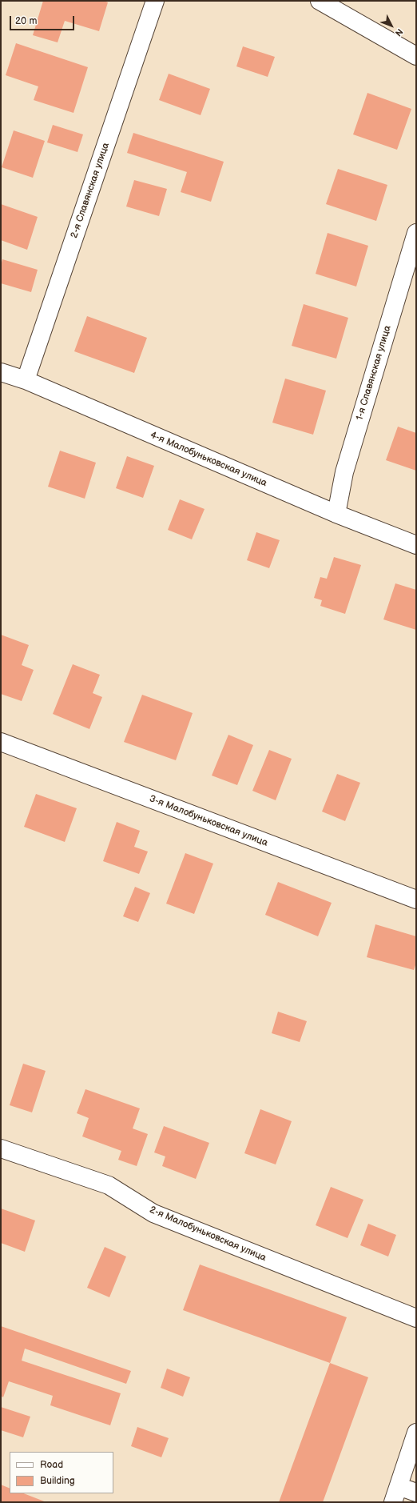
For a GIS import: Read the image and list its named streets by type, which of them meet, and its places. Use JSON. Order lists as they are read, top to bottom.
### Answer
{
  "streets": {
    "street": [
      "2-я Славянская улица",
      "1-я Славянская улица",
      "4-я Малобуньковская улица",
      "3-я Малобуньковская улица",
      "2-я Малобуньковская улица"
    ]
  },
  "crossings": [
    ["2-я Славянская улица", "4-я Малобуньковская улица"],
    ["1-я Славянская улица", "4-я Малобуньковская улица"]
  ],
  "legend": ["Road", "Building"],
  "scale_bar": "20 m",
  "north": "bottom right"
}
